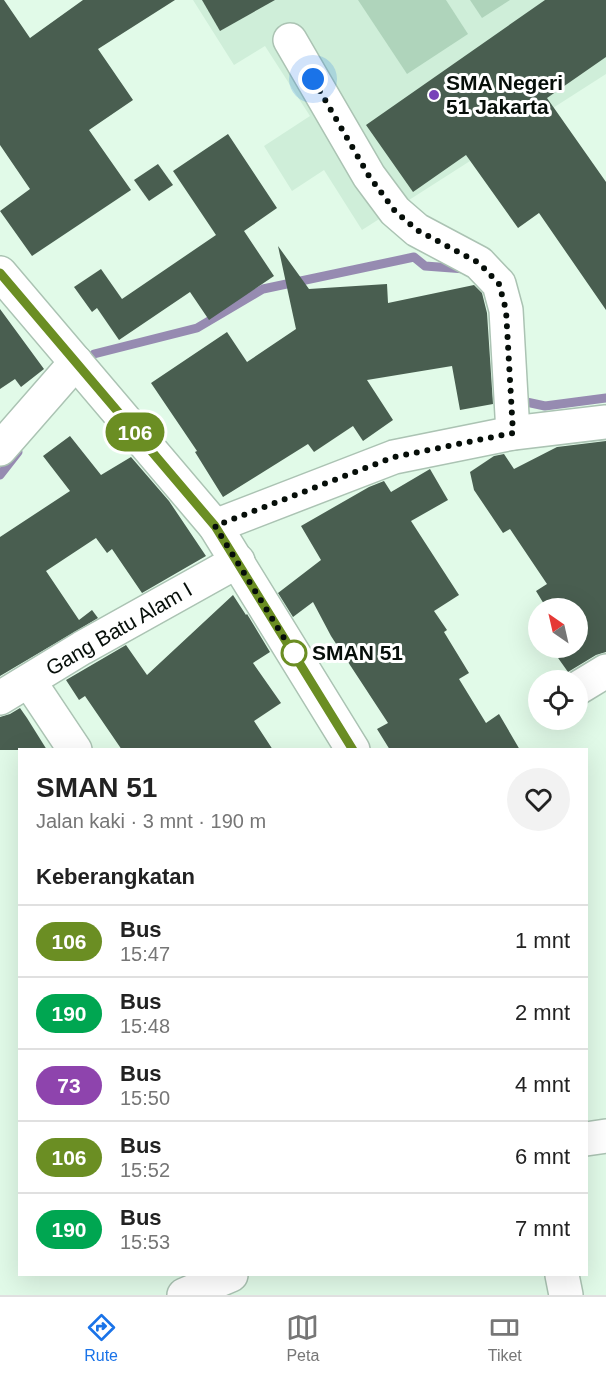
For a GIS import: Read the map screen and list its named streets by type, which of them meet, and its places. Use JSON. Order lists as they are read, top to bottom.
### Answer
{
  "streets": {
    "street": ["Gang Batu Alam I"]
  },
  "places": ["SMA Negeri 51 Jakarta", "SMAN 51"],
  "lines": ["bus line 106"],
  "north": "top left",
  "page": {
    "on_map": "106",
    "heading": [
      ["SMAN 51", "Jalan kaki · 3 mnt · 190 m"],
      "Keberangkatan"
    ],
    "list": [
      {
        "mark": "106",
        "name": "Bus",
        "note": "15:47",
        "value": "1 mnt"
      },
      {
        "mark": "190",
        "name": "Bus",
        "note": "15:48",
        "value": "2 mnt"
      },
      {
        "mark": "73",
        "name": "Bus",
        "note": "15:50",
        "value": "4 mnt"
      },
      {
        "mark": "106",
        "name": "Bus",
        "note": "15:52",
        "value": "6 mnt"
      },
      {
        "mark": "190",
        "name": "Bus",
        "note": "15:53",
        "value": "7 mnt"
      }
    ],
    "tabs": ["Rute", "Peta", "Tiket"]
  }
}
